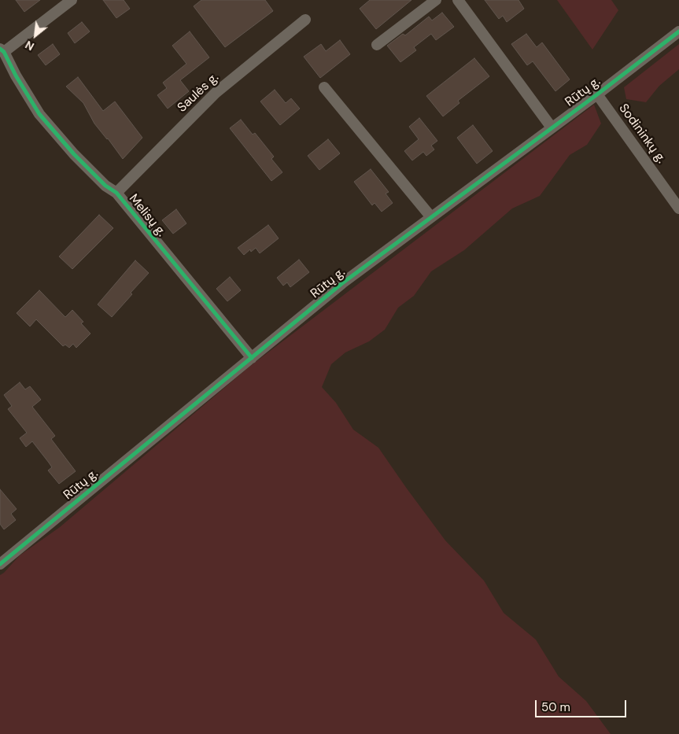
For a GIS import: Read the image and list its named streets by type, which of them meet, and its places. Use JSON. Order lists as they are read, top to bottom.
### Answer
{
  "streets": {
    "street": [
      "Rūtų g.",
      "Saulės g.",
      "Sodininkų g.",
      "Melisų g."
    ]
  },
  "crossings": [
    ["Rūtų g.", "Sodininkų g."],
    ["Rūtų g.", "Melisų g."],
    ["Saulės g.", "Melisų g."]
  ],
  "scale_bar": "50 m",
  "north": "bottom left"
}
